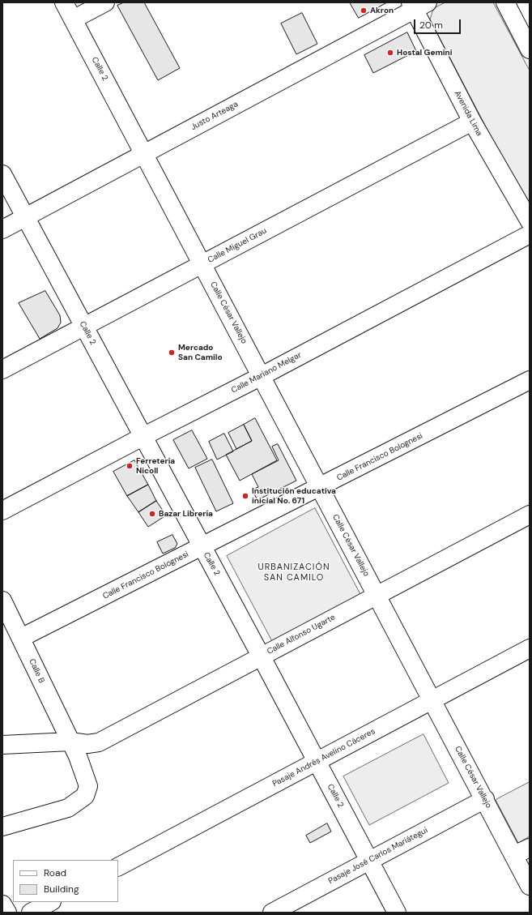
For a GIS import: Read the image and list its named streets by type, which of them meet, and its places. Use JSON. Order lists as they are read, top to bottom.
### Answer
{
  "streets": {
    "street": [
      "Calle 2",
      "Avenida Lima",
      "Justo Arteaga",
      "Calle Miguel Grau",
      "Calle César Vallejo",
      "Calle Mariano Melgar",
      "Calle Francisco Bolognesi",
      "Calle Alfonso Ugarte",
      "Calle B",
      "Pasaje Andrés Avelino Cáceres",
      "Pasaje José Carlos Mariátegui"
    ]
  },
  "crossings": [
    ["Calle 2", "Justo Arteaga"],
    ["Calle 2", "Calle Miguel Grau"],
    ["Calle 2", "Calle César Vallejo"],
    ["Calle 2", "Calle Mariano Melgar"],
    ["Calle 2", "Calle Francisco Bolognesi"],
    ["Calle 2", "Calle Alfonso Ugarte"],
    ["Calle 2", "Pasaje Andrés Avelino Cáceres"],
    ["Calle 2", "Pasaje José Carlos Mariátegui"],
    ["Avenida Lima", "Justo Arteaga"],
    ["Avenida Lima", "Calle Miguel Grau"],
    ["Justo Arteaga", "Calle César Vallejo"],
    ["Calle Miguel Grau", "Calle César Vallejo"],
    ["Calle César Vallejo", "Calle Mariano Melgar"],
    ["Calle César Vallejo", "Calle Francisco Bolognesi"],
    ["Calle César Vallejo", "Calle Alfonso Ugarte"],
    ["Calle César Vallejo", "Pasaje Andrés Avelino Cáceres"],
    ["Calle César Vallejo", "Pasaje José Carlos Mariátegui"],
    ["Calle Francisco Bolognesi", "Calle B"],
    ["Calle Alfonso Ugarte", "Calle B"]
  ],
  "districts": ["URBANIZACIÓN SAN CAMILO"],
  "places": [
    "Akron",
    "Hostal Gemini",
    "Mercado San Camilo",
    "Ferretería Nicoll",
    "Institución educativa inicial No. 671",
    "Bazar Librería"
  ],
  "legend": ["Road", "Building"],
  "scale_bar": "20 m"
}
